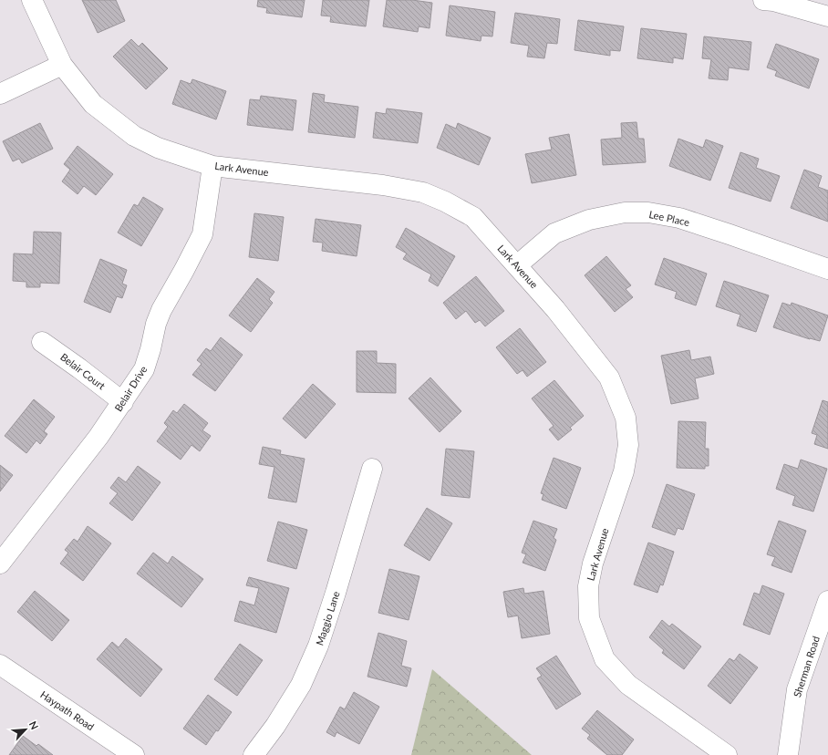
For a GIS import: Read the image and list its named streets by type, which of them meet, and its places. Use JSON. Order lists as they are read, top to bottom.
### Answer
{
  "streets": {
    "street": [
      "Lark Avenue",
      "Lee Place",
      "Belair Court",
      "Belair Drive",
      "Maggio Lane",
      "Sherman Road",
      "Haypath Road"
    ]
  },
  "crossings": [
    ["Lark Avenue", "Lee Place"],
    ["Lark Avenue", "Belair Drive"],
    ["Belair Court", "Belair Drive"]
  ],
  "north": "top right"
}
